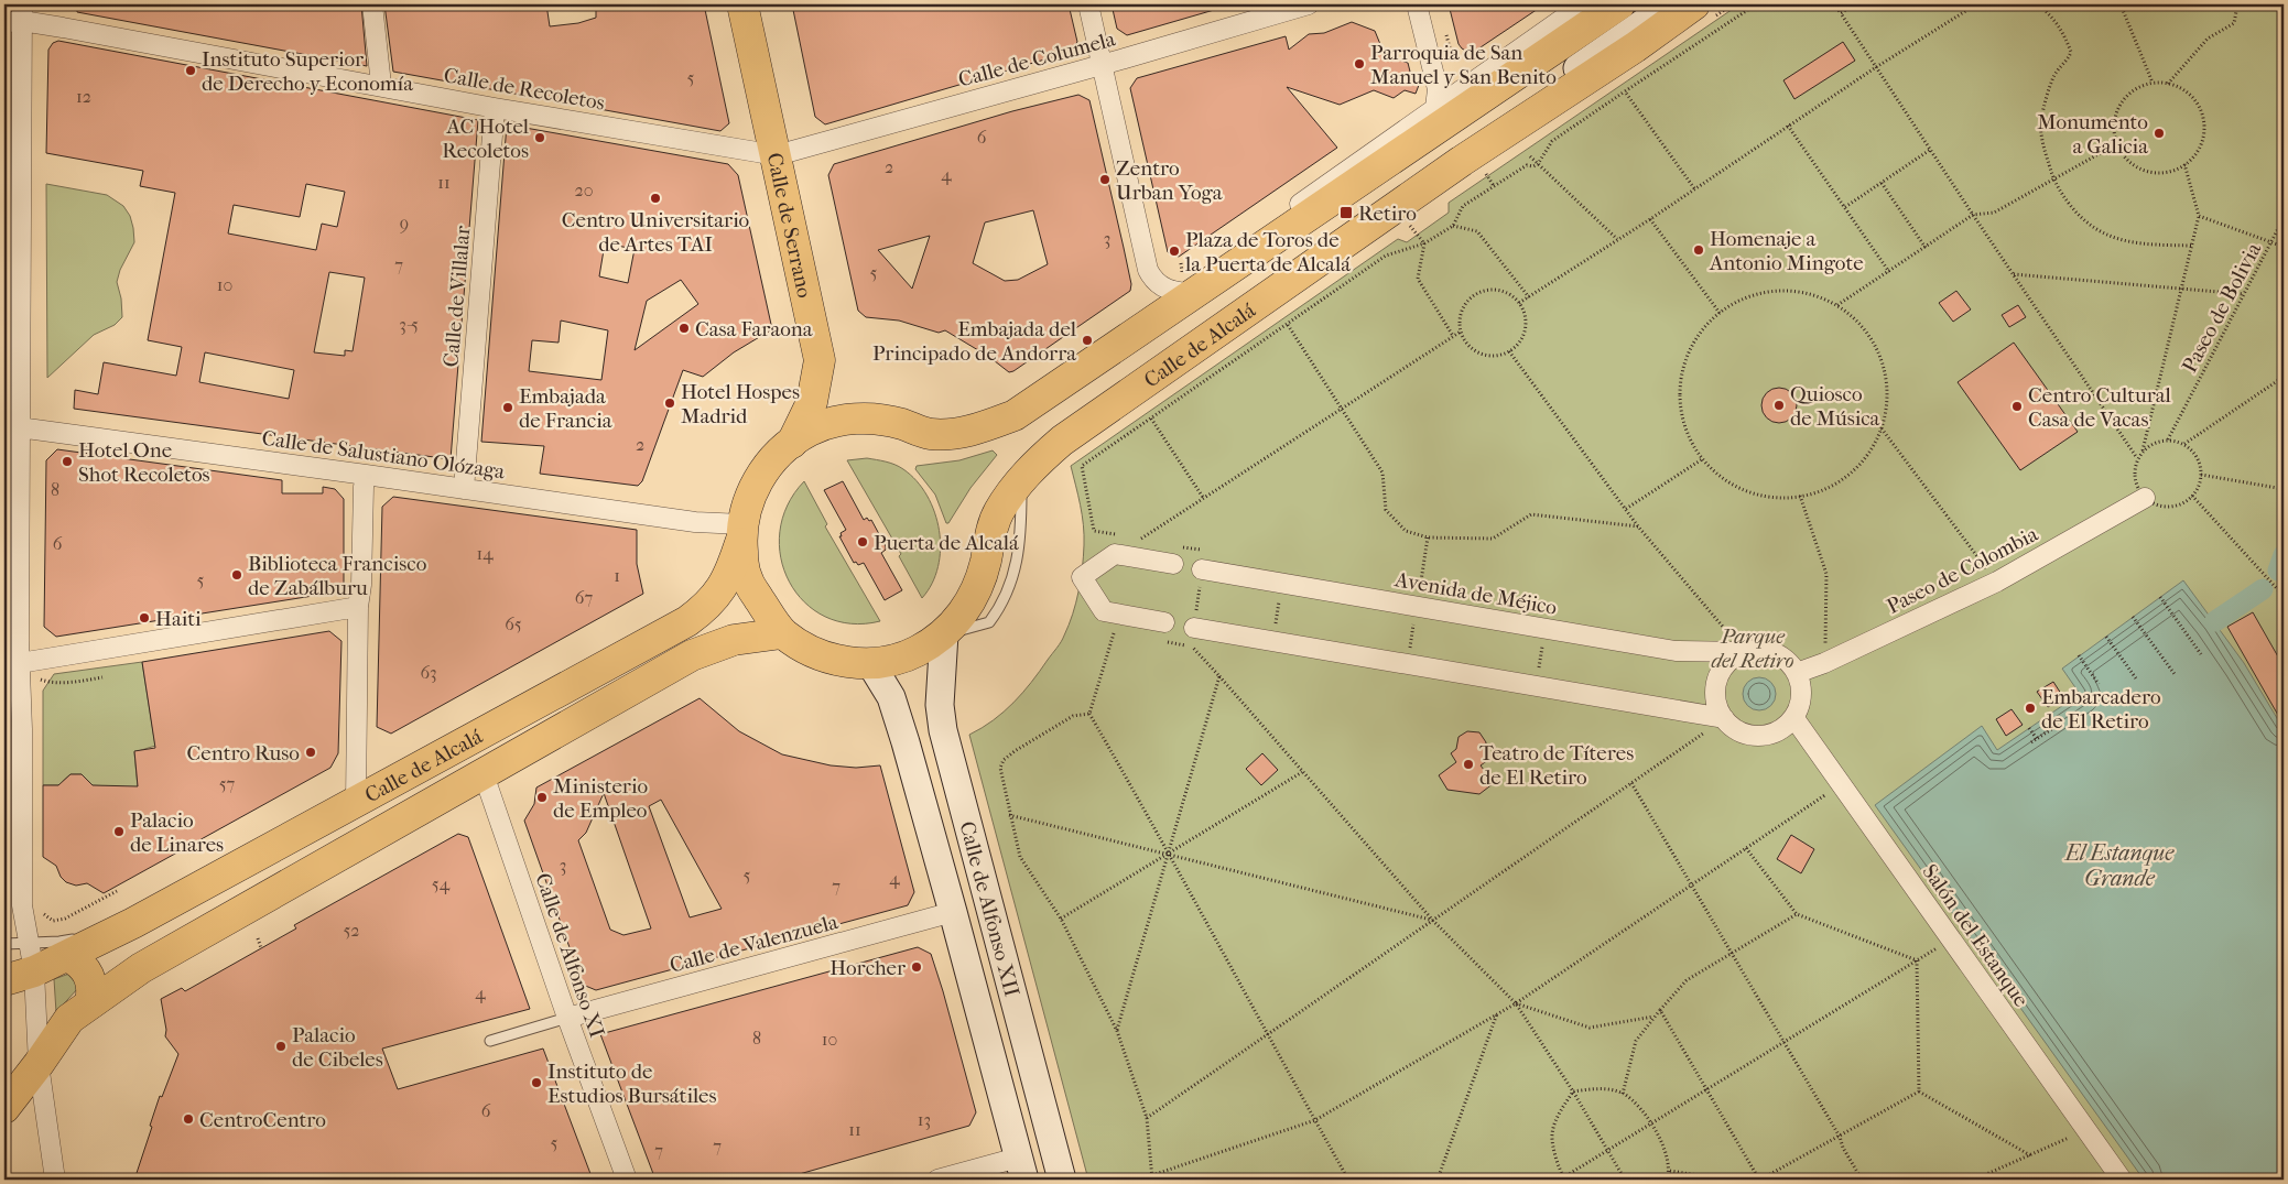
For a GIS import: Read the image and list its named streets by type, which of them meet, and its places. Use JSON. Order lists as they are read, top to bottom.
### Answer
{
  "streets": {
    "main road": ["Calle de Serrano", "Calle de Alcalá", "Calle de Alfonso XII"],
    "street": [
      "Calle de Columela",
      "Calle de Recoletos",
      "Calle de Villalar",
      "Calle de Salustiano Olózaga",
      "Paseo de Colombia",
      "Avenida de Méjico",
      "Salón del Estanque",
      "Calle de Valenzuela",
      "Calle de Alfonso XI"
    ],
    "path": ["Paseo de Bolivia"]
  },
  "crossings": [
    ["Calle de Columela", "Calle de Recoletos"],
    ["Calle de Columela", "Calle de Serrano"],
    ["Calle de Recoletos", "Calle de Serrano"],
    ["Calle de Recoletos", "Calle de Villalar"],
    ["Calle de Serrano", "Calle de Alcalá"],
    ["Calle de Villalar", "Calle de Salustiano Olózaga"],
    ["Paseo de Bolivia", "Paseo de Colombia"],
    ["Calle de Alcalá", "Calle de Salustiano Olózaga"],
    ["Calle de Alcalá", "Calle de Alfonso XII"],
    ["Calle de Alcalá", "Calle de Alfonso XI"],
    ["Paseo de Colombia", "Avenida de Méjico"],
    ["Paseo de Colombia", "Salón del Estanque"],
    ["Avenida de Méjico", "Salón del Estanque"],
    ["Calle de Alfonso XII", "Calle de Valenzuela"],
    ["Calle de Valenzuela", "Calle de Alfonso XI"]
  ],
  "water": ["El Estanque Grande"],
  "parks": ["Parque del Retiro"],
  "places": {
    "other": [
      "Parroquia de San Manuel y San Benito",
      "Instituto Superior de Derecho y Economía",
      "Monumento a Galicia",
      "AC Hotel Recoletos",
      "Zentro Urban Yoga",
      "Centro Universitario de Artes TAI",
      "Homenaje a Antonio Mingote",
      "Plaza de Toros de la Puerta de Alcalá",
      "Casa Faraona",
      "Embajada del Principado de Andorra",
      "Hotel Hospes Madrid",
      "Quiosco de Música",
      "Centro Cultural Casa de Vacas",
      "Embajada de Francia",
      "Hotel One Shot Recoletos",
      "Puerta de Alcalá",
      "Biblioteca Francisco de Zabálburu",
      "Haiti",
      "Embarcadero de El Retiro",
      "Centro Ruso",
      "Teatro de Títeres de El Retiro",
      "Ministerio de Empleo",
      "Palacio de Linares",
      "Horcher",
      "Palacio de Cibeles",
      "Instituto de Estudios Bursátiles",
      "CentroCentro"
    ],
    "transit": ["Retiro"]
  },
  "house_numbers": [
    "5",
    "12",
    "6",
    "2",
    "4",
    "11",
    "20",
    "9",
    "3",
    "7",
    "5",
    "10",
    "3-5",
    "2",
    "8",
    "6",
    "14",
    "1",
    "5",
    "67",
    "65",
    "63",
    "57",
    "3",
    "5",
    "4",
    "54",
    "7",
    "52",
    "4",
    "8",
    "10",
    "6",
    "13",
    "11",
    "5",
    "7",
    "7"
  ]
}
